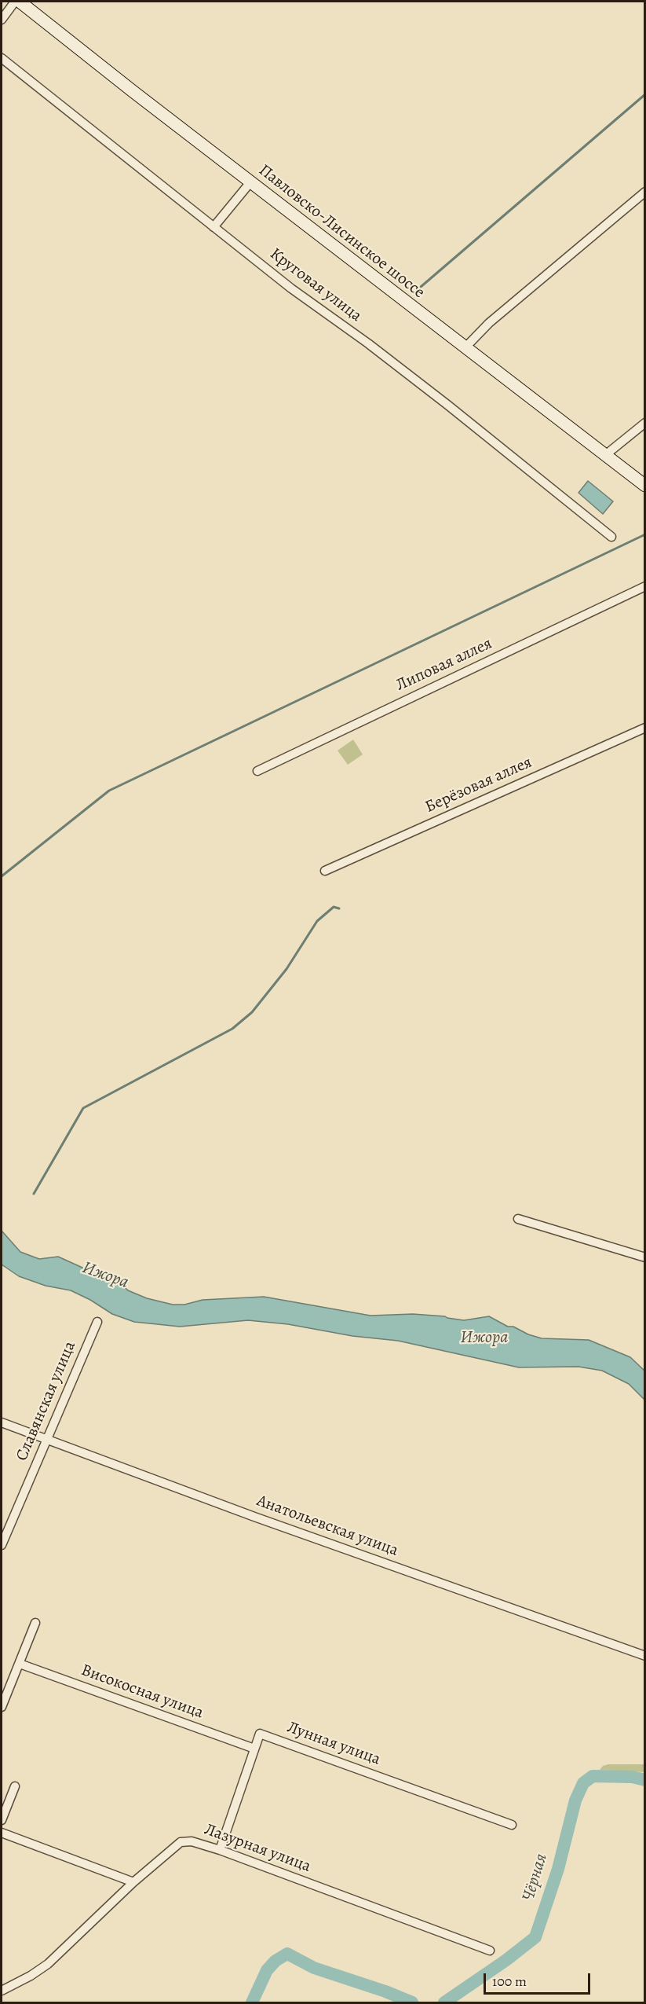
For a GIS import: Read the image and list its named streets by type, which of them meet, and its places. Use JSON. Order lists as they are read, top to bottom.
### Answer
{
  "streets": {
    "main road": ["Павловско-Лисинское шоссе"],
    "street": [
      "Круговая улица",
      "Липовая аллея",
      "Берёзовая аллея",
      "Славянская улица",
      "Анатольевская улица",
      "Високосная улица",
      "Лунная улица",
      "Лазурная улица"
    ]
  },
  "crossings": [
    ["Славянская улица", "Анатольевская улица"],
    ["Високосная улица", "Лунная улица"],
    ["Лунная улица", "Лазурная улица"]
  ],
  "water": ["Ижора", "Чёрная"],
  "scale_bar": "100 m"
}
